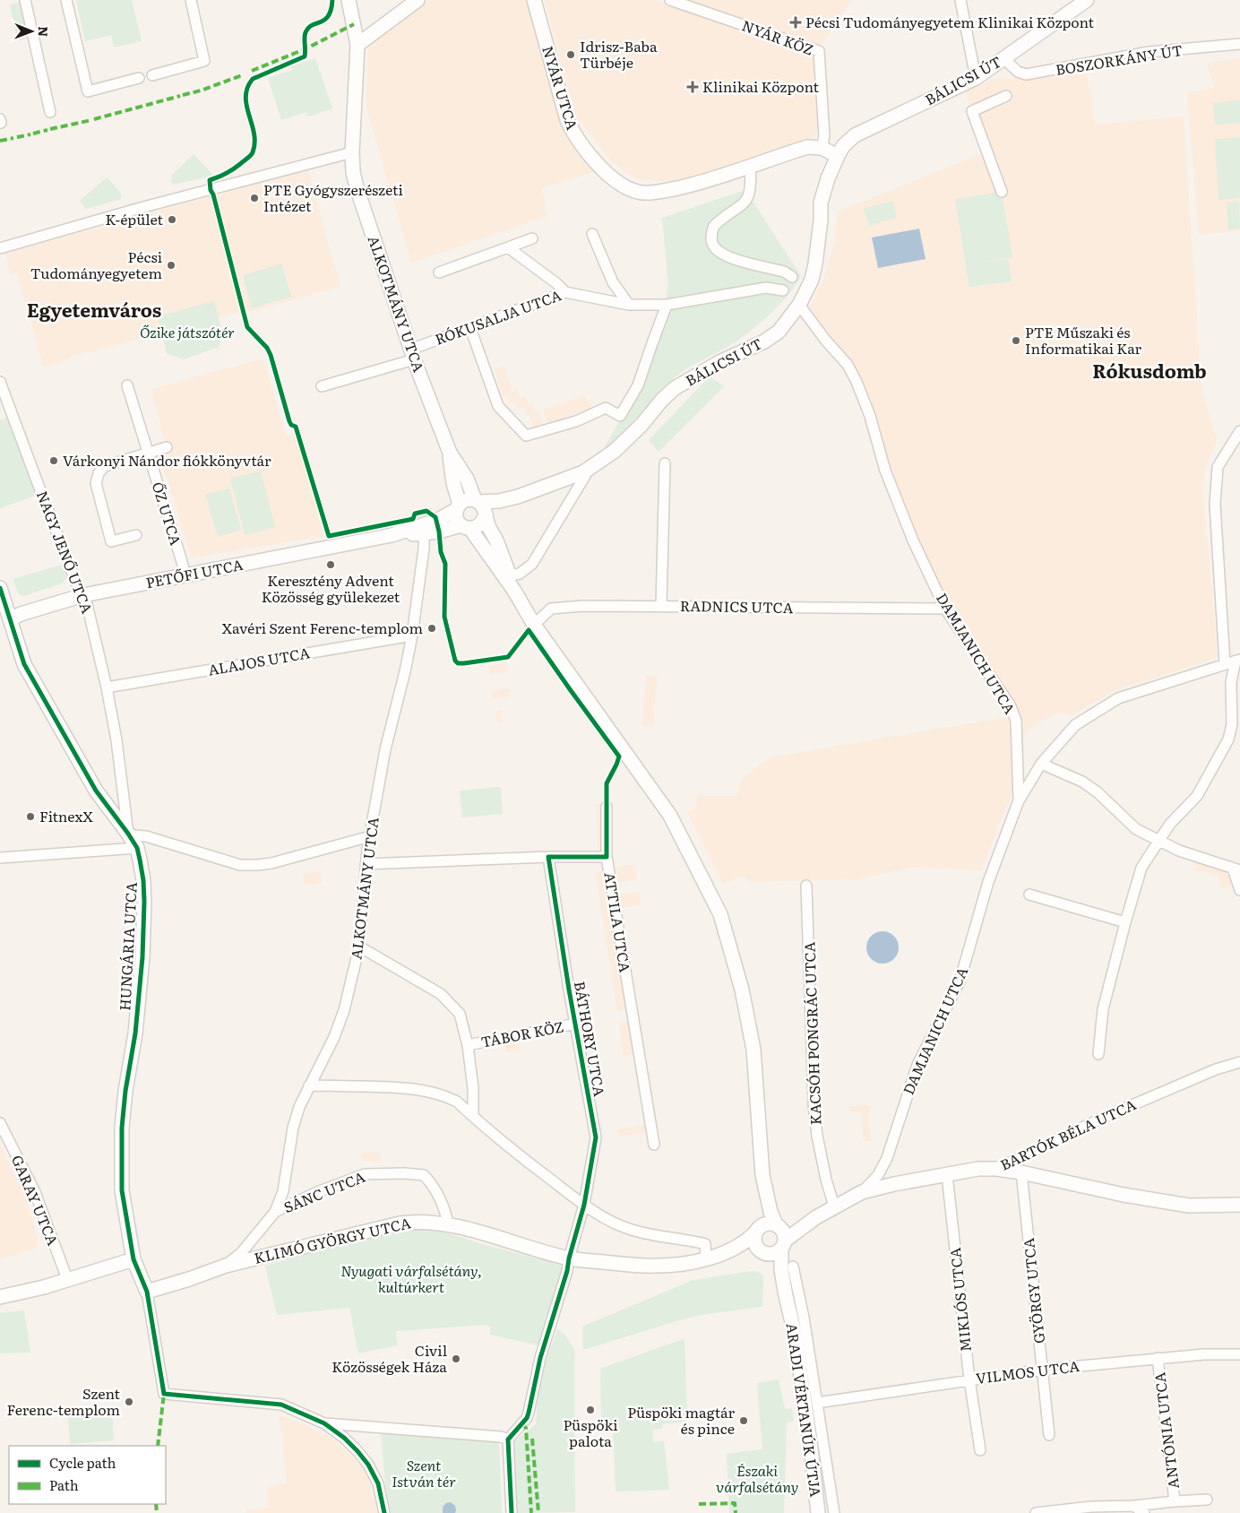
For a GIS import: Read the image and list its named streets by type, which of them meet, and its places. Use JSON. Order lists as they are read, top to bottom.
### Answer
{
  "streets": {
    "street": [
      "NYÁR KÖZ",
      "BOSZORKÁNY ÚT",
      "BÁLICSI ÚT",
      "NYÁR UTCA",
      "ALKOTMÁNY UTCA",
      "RÓKUSALJA UTCA",
      "ŐZ UTCA",
      "NAGY JENŐ UTCA",
      "PETŐFI UTCA",
      "RADNICS UTCA",
      "DAMJANICH UTCA",
      "ALAJOS UTCA",
      "ATTILA UTCA",
      "HUNGÁRIA UTCA",
      "KACSÓH PONGRÁC UTCA",
      "TÁBOR KÖZ",
      "BÁTHORY UTCA",
      "BARTÓK BÉLA UTCA",
      "SÁNC UTCA",
      "GARAY UTCA",
      "KLIMÓ GYÖRGY UTCA",
      "GYÖRGY UTCA",
      "MIKLÓS UTCA",
      "VILMOS UTCA",
      "ARADI VÉRTANÚK ÚTJA",
      "ANTÓNIA UTCA"
    ]
  },
  "crossings": [
    ["BOSZORKÁNY ÚT", "BÁLICSI ÚT"],
    ["BÁLICSI ÚT", "ALKOTMÁNY UTCA"],
    ["BÁLICSI ÚT", "PETŐFI UTCA"],
    ["BÁLICSI ÚT", "DAMJANICH UTCA"],
    ["ALKOTMÁNY UTCA", "RÓKUSALJA UTCA"],
    ["ALKOTMÁNY UTCA", "PETŐFI UTCA"],
    ["ALKOTMÁNY UTCA", "ALAJOS UTCA"],
    ["ALKOTMÁNY UTCA", "ATTILA UTCA"],
    ["ALKOTMÁNY UTCA", "HUNGÁRIA UTCA"],
    ["ALKOTMÁNY UTCA", "SÁNC UTCA"],
    ["ALKOTMÁNY UTCA", "KLIMÓ GYÖRGY UTCA"],
    ["ŐZ UTCA", "PETŐFI UTCA"],
    ["NAGY JENŐ UTCA", "PETŐFI UTCA"],
    ["NAGY JENŐ UTCA", "ALAJOS UTCA"],
    ["NAGY JENŐ UTCA", "HUNGÁRIA UTCA"],
    ["PETŐFI UTCA", "HUNGÁRIA UTCA"],
    ["RADNICS UTCA", "DAMJANICH UTCA"],
    ["DAMJANICH UTCA", "BARTÓK BÉLA UTCA"],
    ["ATTILA UTCA", "BÁTHORY UTCA"],
    ["KACSÓH PONGRÁC UTCA", "BARTÓK BÉLA UTCA"],
    ["TÁBOR KÖZ", "BÁTHORY UTCA"],
    ["BÁTHORY UTCA", "KLIMÓ GYÖRGY UTCA"],
    ["BARTÓK BÉLA UTCA", "MIKLÓS UTCA"],
    ["BARTÓK BÉLA UTCA", "ARADI VÉRTANÚK ÚTJA"],
    ["SÁNC UTCA", "KLIMÓ GYÖRGY UTCA"],
    ["GYÖRGY UTCA", "VILMOS UTCA"],
    ["MIKLÓS UTCA", "VILMOS UTCA"],
    ["VILMOS UTCA", "ARADI VÉRTANÚK ÚTJA"],
    ["VILMOS UTCA", "ANTÓNIA UTCA"]
  ],
  "districts": ["Egyetemváros", "Rókusdomb"],
  "parks": [
    "Őzike játszótér",
    "Nyugati várfalsétány, kultúrkert",
    "Szent István tér",
    "Északi várfalsétány"
  ],
  "places": {
    "health": ["Pécsi Tudományegyetem Klinikai Központ", "Klinikai Központ"],
    "other": [
      "Idrisz-Baba Türbéje",
      "PTE Gyógyszerészeti Intézet",
      "K-épület",
      "Pécsi Tudományegyetem",
      "PTE Műszaki és Informatikai Kar",
      "Várkonyi Nándor fiókkönyvtár",
      "Keresztény Advent Közösség gyülekezet",
      "Xavéri Szent Ferenc-templom",
      "FitnexX",
      "Civil Közösségek Háza",
      "Szent Ferenc-templom",
      "Püspöki palota",
      "Püspöki magtár és pince"
    ]
  },
  "legend": ["Cycle path", "Path"],
  "north": "right"
}
